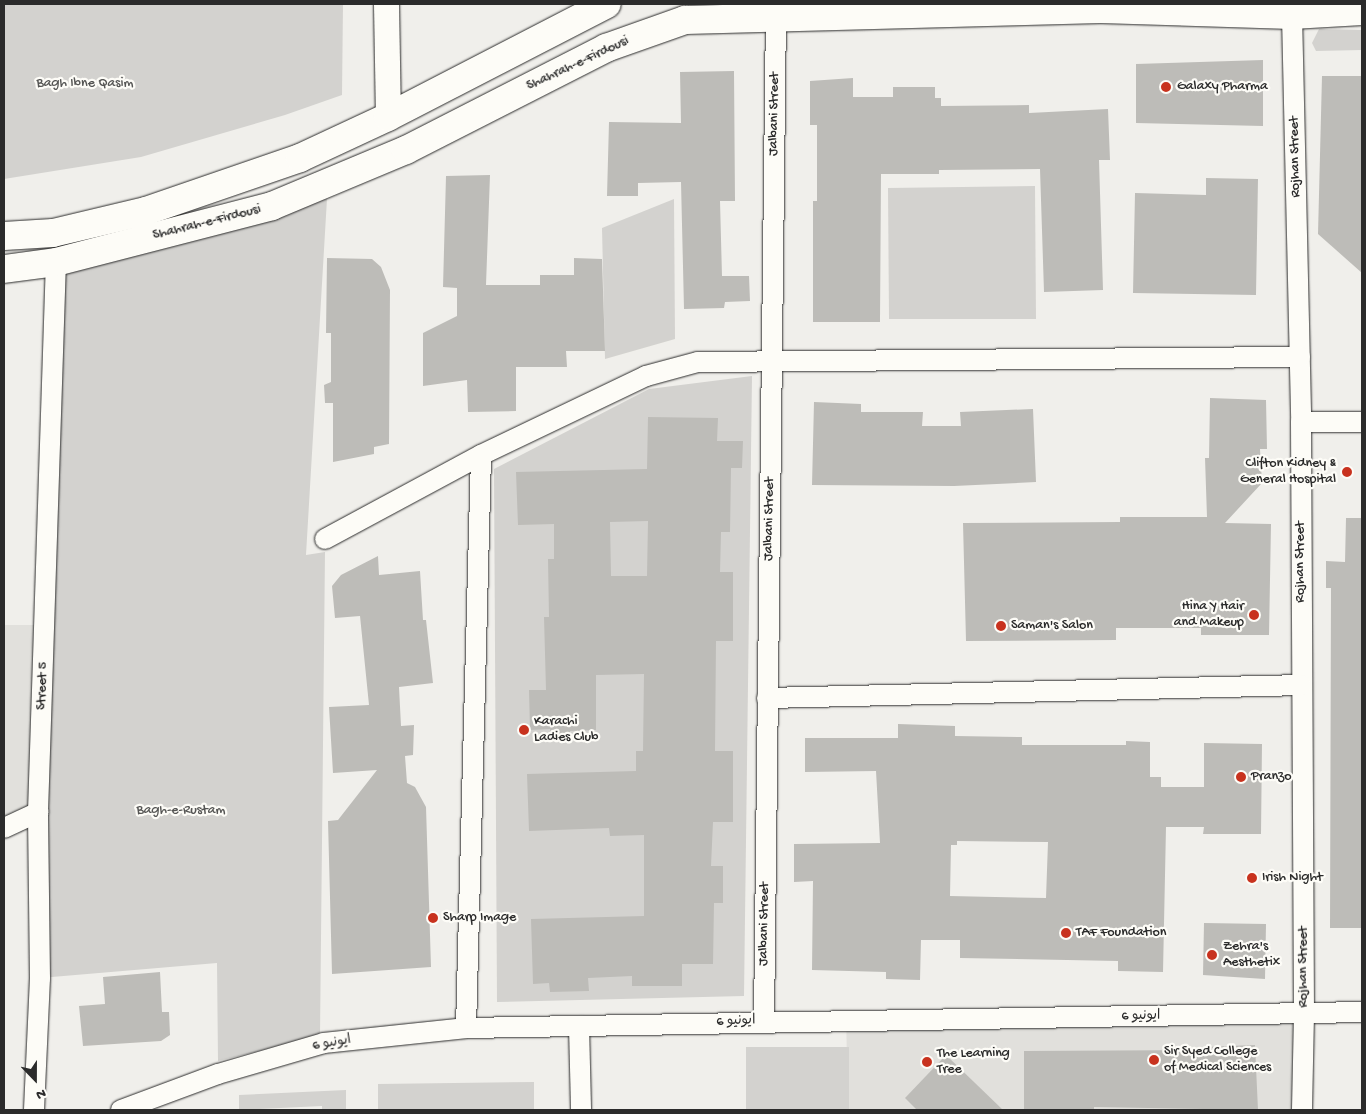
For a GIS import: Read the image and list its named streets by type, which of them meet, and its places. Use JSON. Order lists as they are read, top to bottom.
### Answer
{
  "streets": {
    "main road": ["Shahrah-e-Firdousi"],
    "street": [
      "Jalbani Street",
      "Rojhan Street",
      "Street 5",
      "ایونیو 6"
    ]
  },
  "crossings": [
    ["Shahrah-e-Firdousi", "Jalbani Street"],
    ["Shahrah-e-Firdousi", "Rojhan Street"],
    ["Shahrah-e-Firdousi", "Street 5"],
    ["Jalbani Street", "ایونیو 6"],
    ["Rojhan Street", "ایونیو 6"]
  ],
  "parks": ["Bagh Ibne Qasim", "Bagh-e-Rustam"],
  "places": [
    "Galaxy Pharma",
    "Clifton Kidney & General Hospital",
    "Hina Y Hair and Makeup",
    "Saman's Salon",
    "Karachi Ladies Club",
    "Pranzo",
    "Irish Night",
    "Sharp Image",
    "TAF Foundation",
    "Zehra's Aesthetix",
    "Sir Syed College of Medical Sciences",
    "The Learning Tree"
  ],
  "north": "bottom"
}
